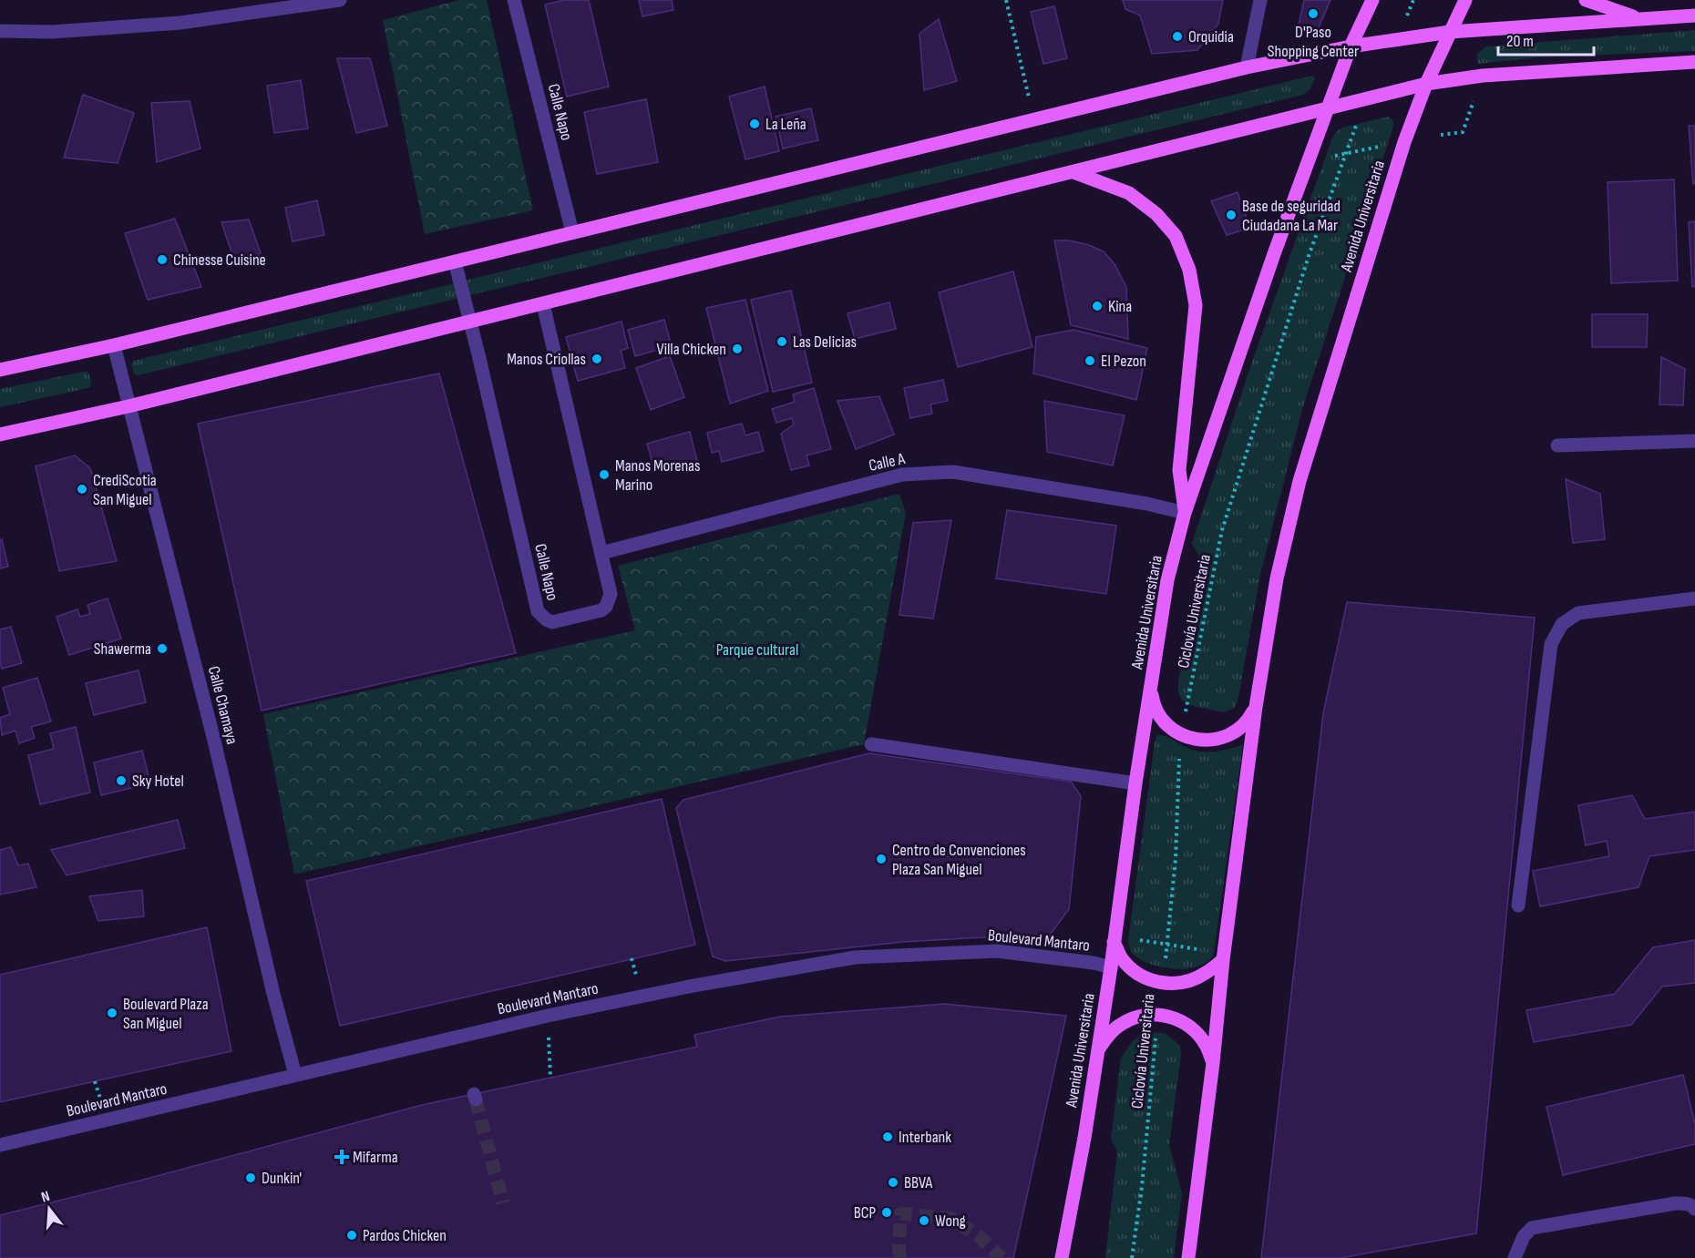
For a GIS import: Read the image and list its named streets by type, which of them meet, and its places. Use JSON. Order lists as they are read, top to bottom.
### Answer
{
  "streets": {
    "main road": ["Avenida Universitaria"],
    "street": [
      "Calle Napo",
      "Calle A",
      "Calle Chamaya",
      "Boulevard Mantaro"
    ],
    "path": ["Ciclovía Universitaria"]
  },
  "crossings": [
    ["Calle Napo", "Calle A"],
    ["Avenida Universitaria", "Calle A"],
    ["Avenida Universitaria", "Boulevard Mantaro"],
    ["Calle Chamaya", "Boulevard Mantaro"]
  ],
  "parks": ["Parque cultural"],
  "places": {
    "other": [
      "D'Paso Shopping Center",
      "Orquidia",
      "La Leña",
      "Base de seguridad Ciudadana La Mar",
      "Chinesse Cuisine",
      "Kina",
      "Las Delicias",
      "Villa Chicken",
      "Manos Criollas",
      "El Pezon",
      "Manos Morenas Marino",
      "CrediScotia San Miguel",
      "Shawerma",
      "Sky Hotel",
      "Centro de Convenciones Plaza San Miguel",
      "Boulevard Plaza San Miguel",
      "Interbank",
      "Dunkin'",
      "BBVA",
      "BCP",
      "Wong",
      "Pardos Chicken"
    ],
    "health": ["Mifarma"]
  },
  "scale_bar": "20 m",
  "north": "top"
}
